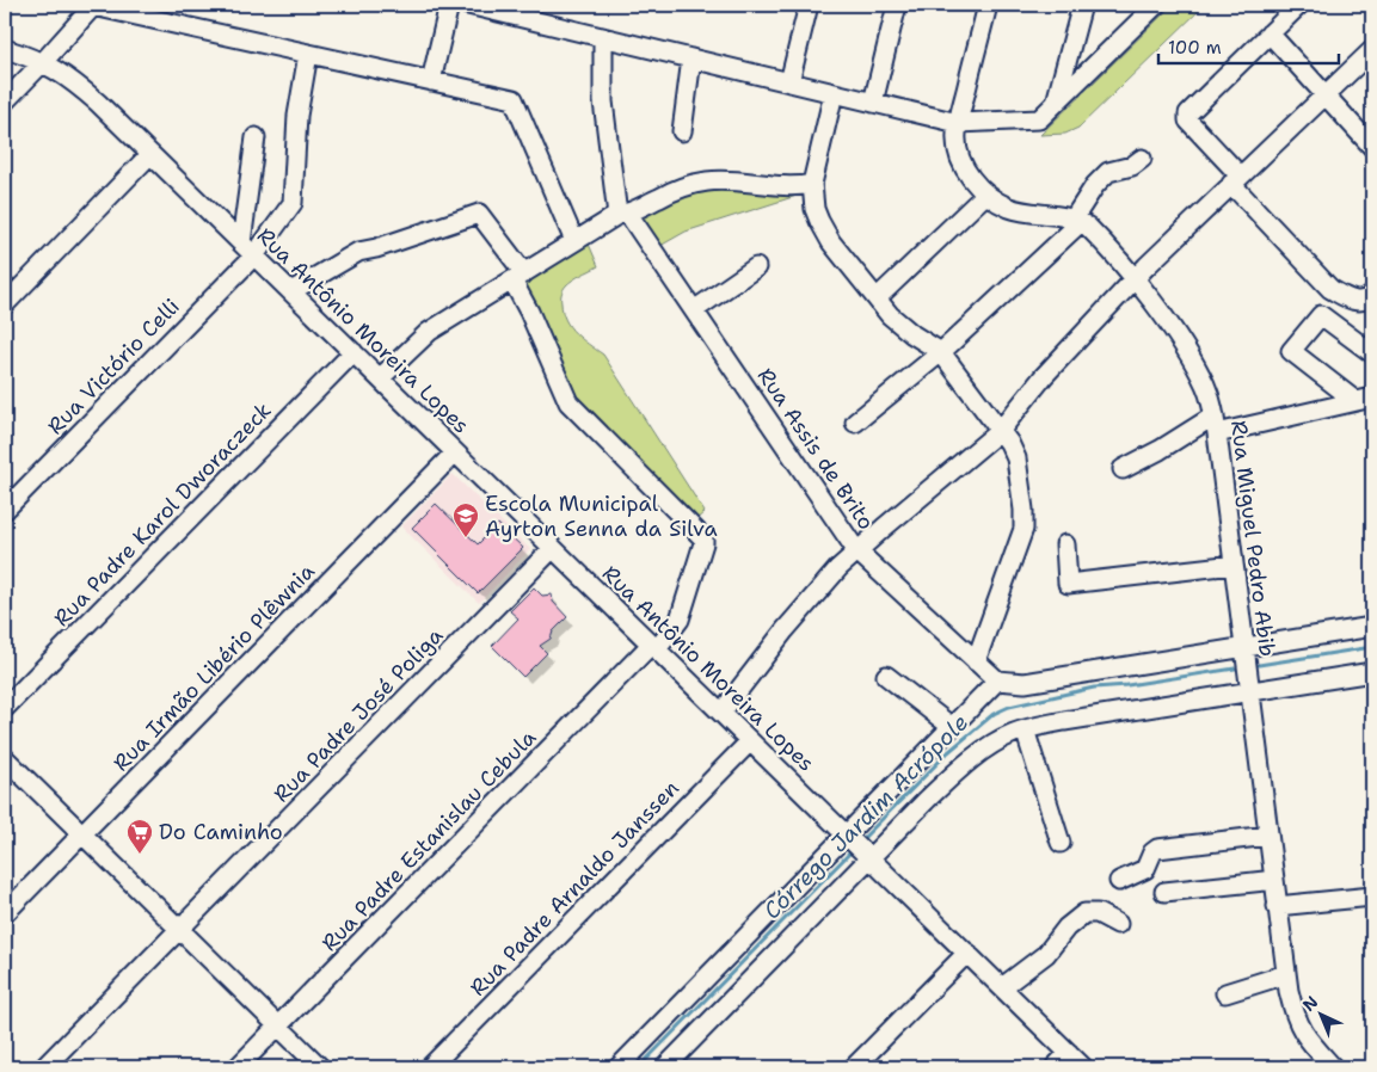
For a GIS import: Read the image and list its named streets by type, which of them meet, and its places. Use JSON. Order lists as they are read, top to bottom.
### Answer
{
  "streets": {
    "street": [
      "Rua Antônio Moreira Lopes",
      "Rua Victório Celli",
      "Rua Assis de Brito",
      "Rua Padre Karol Dworaczeck",
      "Rua Miguel Pedro Abib",
      "Rua Irmão Libério Plêwnia",
      "Rua Padre José Poliga",
      "Rua Padre Estanislau Cebula",
      "Rua Padre Arnaldo Janssen"
    ]
  },
  "crossings": [
    ["Rua Antônio Moreira Lopes", "Rua Victório Celli"],
    ["Rua Antônio Moreira Lopes", "Rua Padre Karol Dworaczeck"],
    ["Rua Antônio Moreira Lopes", "Rua Irmão Libério Plêwnia"],
    ["Rua Antônio Moreira Lopes", "Rua Padre José Poliga"],
    ["Rua Antônio Moreira Lopes", "Rua Padre Estanislau Cebula"],
    ["Rua Antônio Moreira Lopes", "Rua Padre Arnaldo Janssen"]
  ],
  "water": ["Córrego Jardim Acrópole"],
  "places": {
    "school or university": ["Escola Municipal Ayrton Senna da Silva"],
    "supermarket": ["Do Caminho"]
  },
  "scale_bar": "100 m",
  "north": "top left"
}
